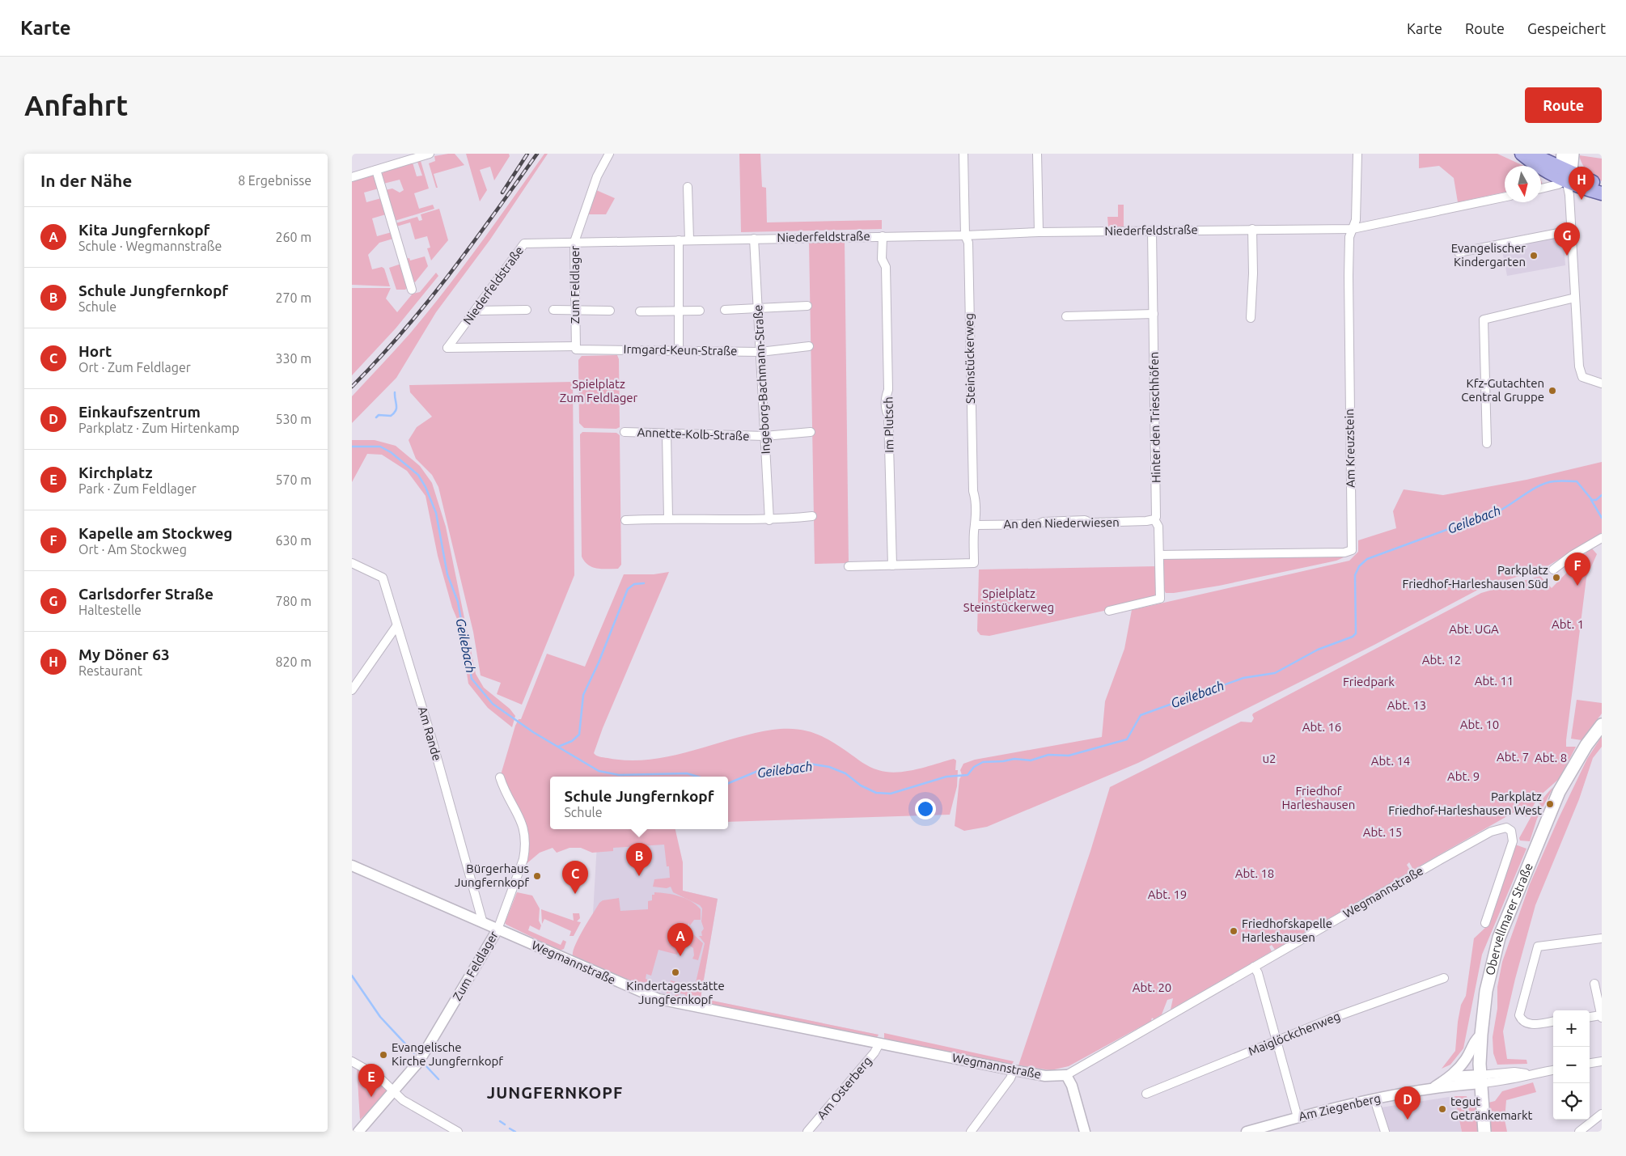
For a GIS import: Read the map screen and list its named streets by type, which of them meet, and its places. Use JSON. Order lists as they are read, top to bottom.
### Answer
{
  "streets": {
    "main road": ["Obervellmarer Straße"],
    "street": [
      "Niederfeldstraße",
      "Zum Feldlager",
      "Irmgard-Keun-Straße",
      "Steinstückerweg",
      "Ingeborg-Bachmann-Straße",
      "Hinter den Trieschhöfen",
      "Im Plutsch",
      "Annette-Kolb-Straße",
      "Am Kreuzstein",
      "An den Niederwiesen",
      "Am Rande",
      "Wegmannstraße",
      "Maiglöckchenweg",
      "Am Osterberg",
      "Am Ziegenberg"
    ]
  },
  "crossings": [
    ["Niederfeldstraße", "Zum Feldlager"],
    ["Niederfeldstraße", "Irmgard-Keun-Straße"],
    ["Niederfeldstraße", "Steinstückerweg"],
    ["Niederfeldstraße", "Ingeborg-Bachmann-Straße"],
    ["Niederfeldstraße", "Hinter den Trieschhöfen"],
    ["Niederfeldstraße", "Im Plutsch"],
    ["Niederfeldstraße", "Am Kreuzstein"],
    ["Zum Feldlager", "Irmgard-Keun-Straße"],
    ["Zum Feldlager", "Wegmannstraße"],
    ["Irmgard-Keun-Straße", "Ingeborg-Bachmann-Straße"],
    ["Steinstückerweg", "Im Plutsch"],
    ["Steinstückerweg", "An den Niederwiesen"],
    ["Ingeborg-Bachmann-Straße", "Annette-Kolb-Straße"],
    ["Hinter den Trieschhöfen", "Am Kreuzstein"],
    ["Hinter den Trieschhöfen", "An den Niederwiesen"],
    ["Am Rande", "Wegmannstraße"],
    ["Wegmannstraße", "Am Osterberg"],
    ["Obervellmarer Straße", "Am Ziegenberg"]
  ],
  "districts": ["JUNGFERNKOPF"],
  "water": ["Geilebach"],
  "parks": [
    "Spielplatz Zum Feldlager",
    "Spielplatz Steinstückerweg",
    "Abt. 1",
    "Abt. UGA",
    "Abt. 12",
    "Abt. 11",
    "Friedpark",
    "Abt. 13",
    "Abt. 10",
    "Abt. 16",
    "Abt. 7",
    "Abt. 8",
    "u2",
    "Abt. 14",
    "Abt. 9",
    "Friedhof Harleshausen",
    "Abt. 15",
    "Abt. 18",
    "Abt. 19",
    "Abt. 20"
  ],
  "places": [
    "Evangelischer Kindergarten",
    "Kfz-Gutachten Central Gruppe",
    "Parkplatz Friedhof-Harleshausen Süd",
    "Parkplatz Friedhof-Harleshausen West",
    "Bürgerhaus Jungfernkopf",
    "Friedhofskapelle Harleshausen",
    "Kindertagesstätte Jungfernkopf",
    "Evangelische Kirche Jungfernkopf",
    "tegut Getränkemarkt"
  ],
  "north": "bottom",
  "page": {
    "header": "Karte",
    "nav": ["Karte", "Route", "Gespeichert"],
    "buttons": "Route",
    "title": "Anfahrt",
    "heading": ["In der Nähe", "8 Ergebnisse"],
    "pins": [
      "H",
      "G",
      "F",
      "B",
      "C",
      "A",
      "E",
      "D"
    ],
    "list": [
      {
        "mark": "A",
        "name": "Kita Jungfernkopf",
        "note": "Schule · Wegmannstraße",
        "value": "260 m"
      },
      {
        "mark": "B",
        "name": "Schule Jungfernkopf",
        "note": "Schule",
        "value": "270 m"
      },
      {
        "mark": "C",
        "name": "Hort",
        "note": "Ort · Zum Feldlager",
        "value": "330 m"
      },
      {
        "mark": "D",
        "name": "Einkaufszentrum",
        "note": "Parkplatz · Zum Hirtenkamp",
        "value": "530 m"
      },
      {
        "mark": "E",
        "name": "Kirchplatz",
        "note": "Park · Zum Feldlager",
        "value": "570 m"
      },
      {
        "mark": "F",
        "name": "Kapelle am Stockweg",
        "note": "Ort · Am Stockweg",
        "value": "630 m"
      },
      {
        "mark": "G",
        "name": "Carlsdorfer Straße",
        "note": "Haltestelle",
        "value": "780 m"
      },
      {
        "mark": "H",
        "name": "My Döner 63",
        "note": "Restaurant",
        "value": "820 m"
      }
    ],
    "popup": ["Schule Jungfernkopf", "Schule"],
    "map_buttons": ["+", "−"]
  }
}
